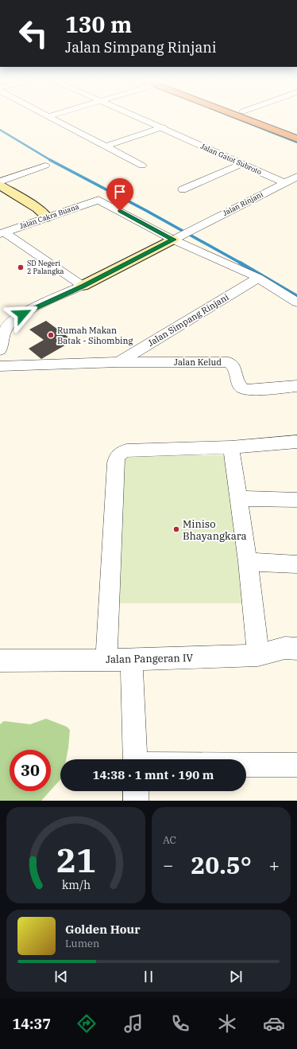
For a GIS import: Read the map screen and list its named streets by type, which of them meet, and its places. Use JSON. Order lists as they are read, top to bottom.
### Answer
{
  "streets": {
    "street": [
      "Jalan Gatot Subroto",
      "Jalan Rinjani",
      "Jalan Cakra Buana",
      "Jalan Simpang Rinjani",
      "Jalan Kelud",
      "Jalan Pangeran IV"
    ]
  },
  "crossings": [
    ["Jalan Gatot Subroto", "Jalan Rinjani"],
    ["Jalan Rinjani", "Jalan Cakra Buana"],
    ["Jalan Simpang Rinjani", "Jalan Kelud"]
  ],
  "places": ["SD Negeri 2 Palangka", "Rumah Makan Batak - Sihombing", "Miniso Bhayangkara"],
  "page": {
    "turn": ["130 m", "Jalan Simpang Rinjani"],
    "limit": "30",
    "trip": "14:38 · 1 mnt · 190 m",
    "tile": "AC",
    "heat": ["−", "20.5°", "+"],
    "song": ["Golden Hour", "Lumen"],
    "tabs": "14:37",
    "gauge": ["21", "km/h"]
  }
}
